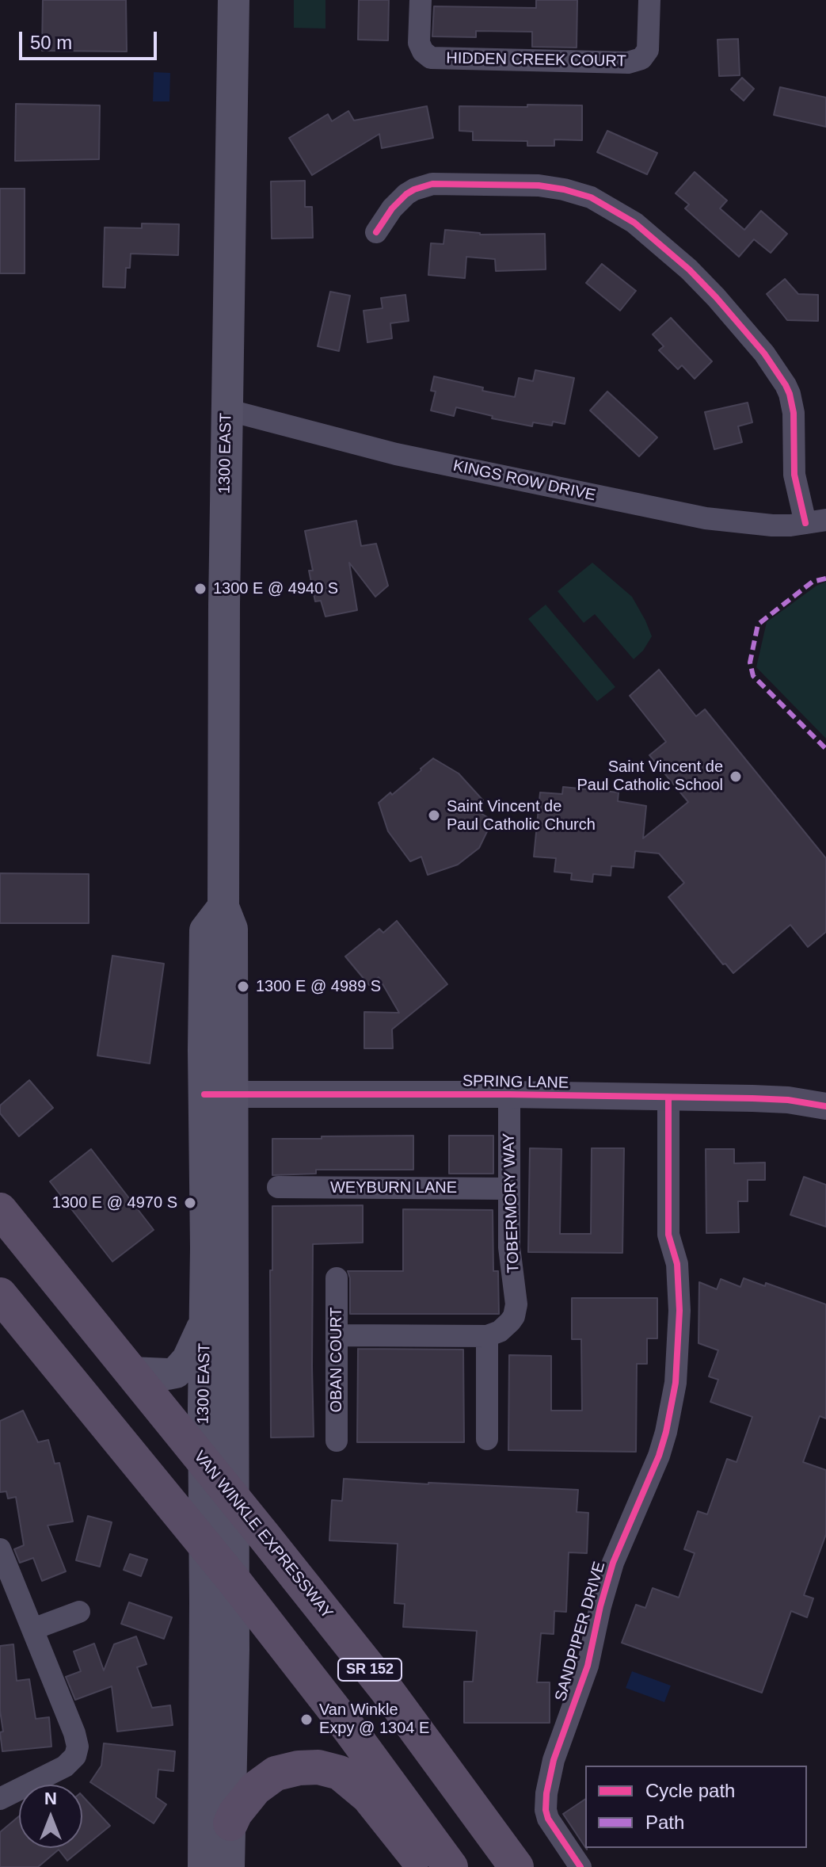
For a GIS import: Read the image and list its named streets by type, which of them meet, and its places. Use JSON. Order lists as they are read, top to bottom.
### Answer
{
  "streets": {
    "main road": ["1300 EAST", "VAN WINKLE EXPRESSWAY", "SR 152"],
    "street": [
      "HIDDEN CREEK COURT",
      "KINGS ROW DRIVE",
      "SPRING LANE",
      "WEYBURN LANE",
      "TOBERMORY WAY",
      "OBAN COURT",
      "SANDPIPER DRIVE"
    ]
  },
  "crossings": [
    ["1300 EAST", "KINGS ROW DRIVE"],
    ["1300 EAST", "SPRING LANE"],
    ["1300 EAST", "VAN WINKLE EXPRESSWAY"],
    ["1300 EAST", "SR 152"],
    ["SPRING LANE", "TOBERMORY WAY"],
    ["SPRING LANE", "SANDPIPER DRIVE"],
    ["WEYBURN LANE", "TOBERMORY WAY"]
  ],
  "places": [
    "1300 E @ 4940 S",
    "Saint Vincent de Paul Catholic School",
    "Saint Vincent de Paul Catholic Church",
    "1300 E @ 4989 S",
    "1300 E @ 4970 S",
    "Van Winkle Expy @ 1304 E"
  ],
  "legend": ["Cycle path", "Path"],
  "scale_bar": "50 m",
  "north": "top"
}
